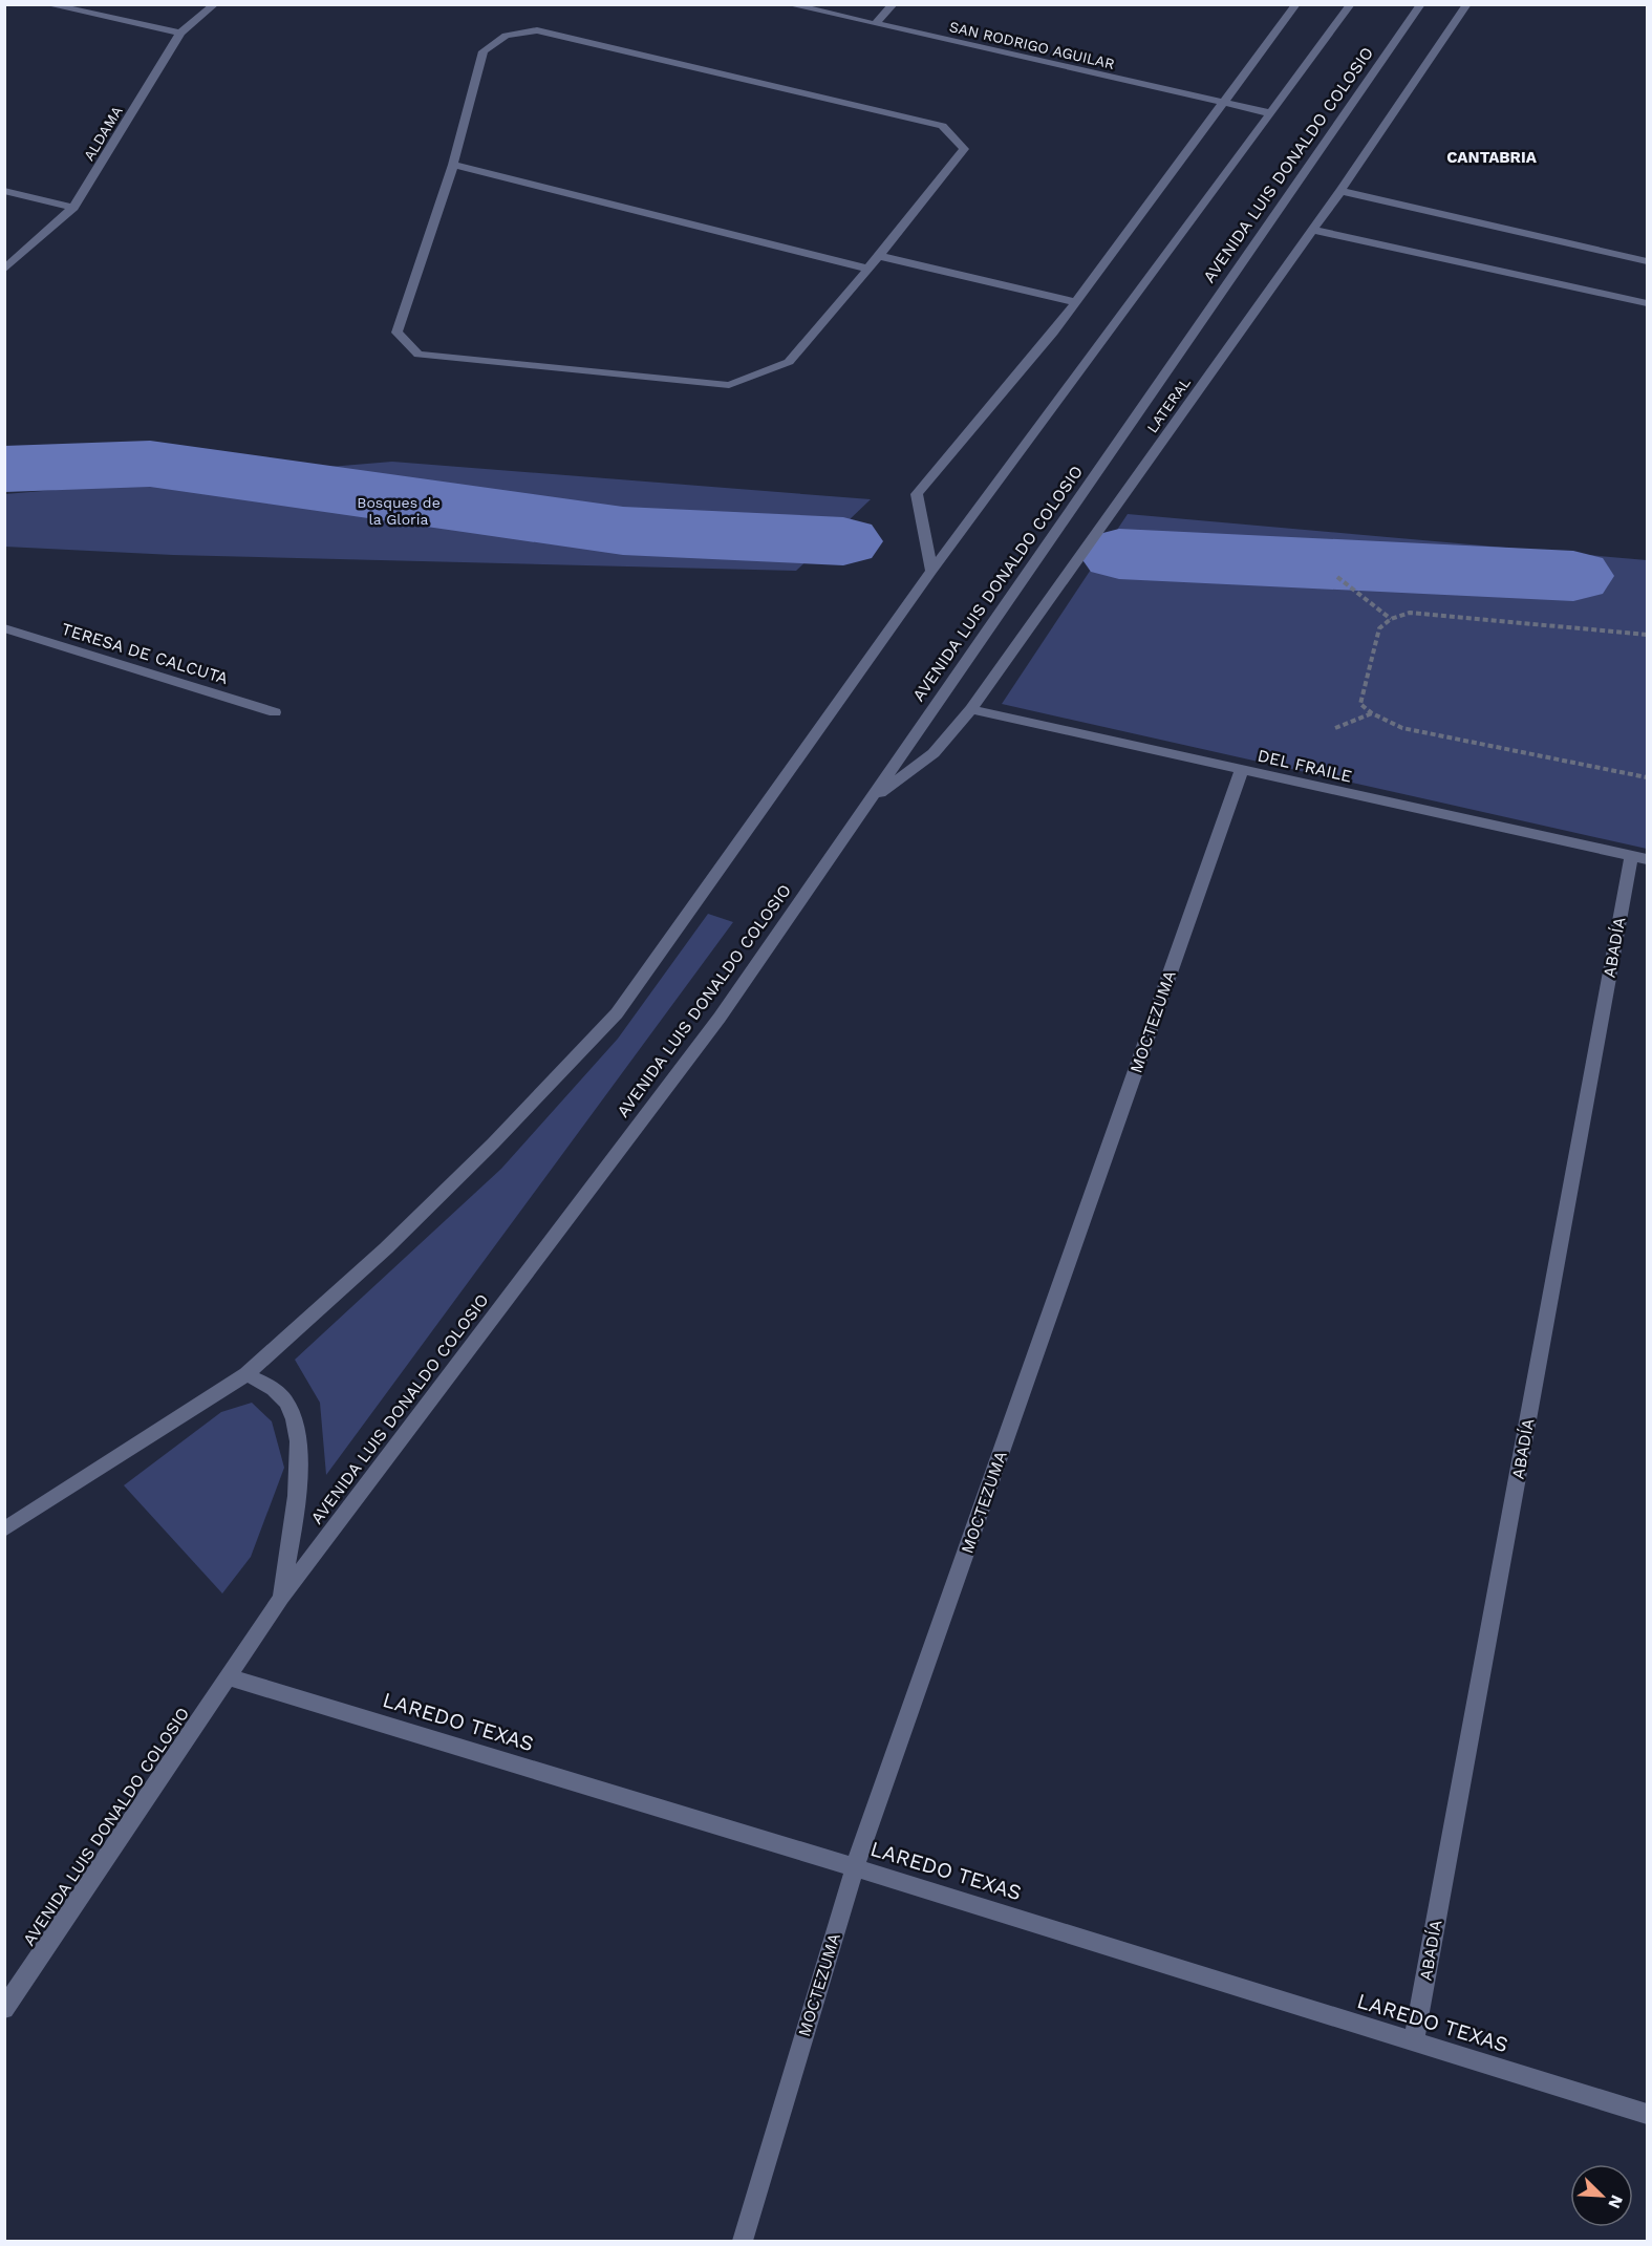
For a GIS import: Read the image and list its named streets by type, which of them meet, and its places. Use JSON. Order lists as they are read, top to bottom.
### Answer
{
  "streets": {
    "street": [
      "SAN RODRIGO AGUILAR",
      "ALDAMA",
      "AVENIDA LUIS DONALDO COLOSIO",
      "LATERAL",
      "TERESA DE CALCUTA",
      "DEL FRAILE",
      "ABADÍA",
      "MOCTEZUMA",
      "LAREDO TEXAS"
    ]
  },
  "crossings": [
    ["AVENIDA LUIS DONALDO COLOSIO", "LATERAL"],
    ["AVENIDA LUIS DONALDO COLOSIO", "LAREDO TEXAS"],
    ["LATERAL", "DEL FRAILE"],
    ["DEL FRAILE", "ABADÍA"],
    ["DEL FRAILE", "MOCTEZUMA"],
    ["ABADÍA", "LAREDO TEXAS"],
    ["MOCTEZUMA", "LAREDO TEXAS"]
  ],
  "districts": ["CANTABRIA"],
  "parks": ["Bosques de la Gloria"],
  "north": "bottom right"
}
